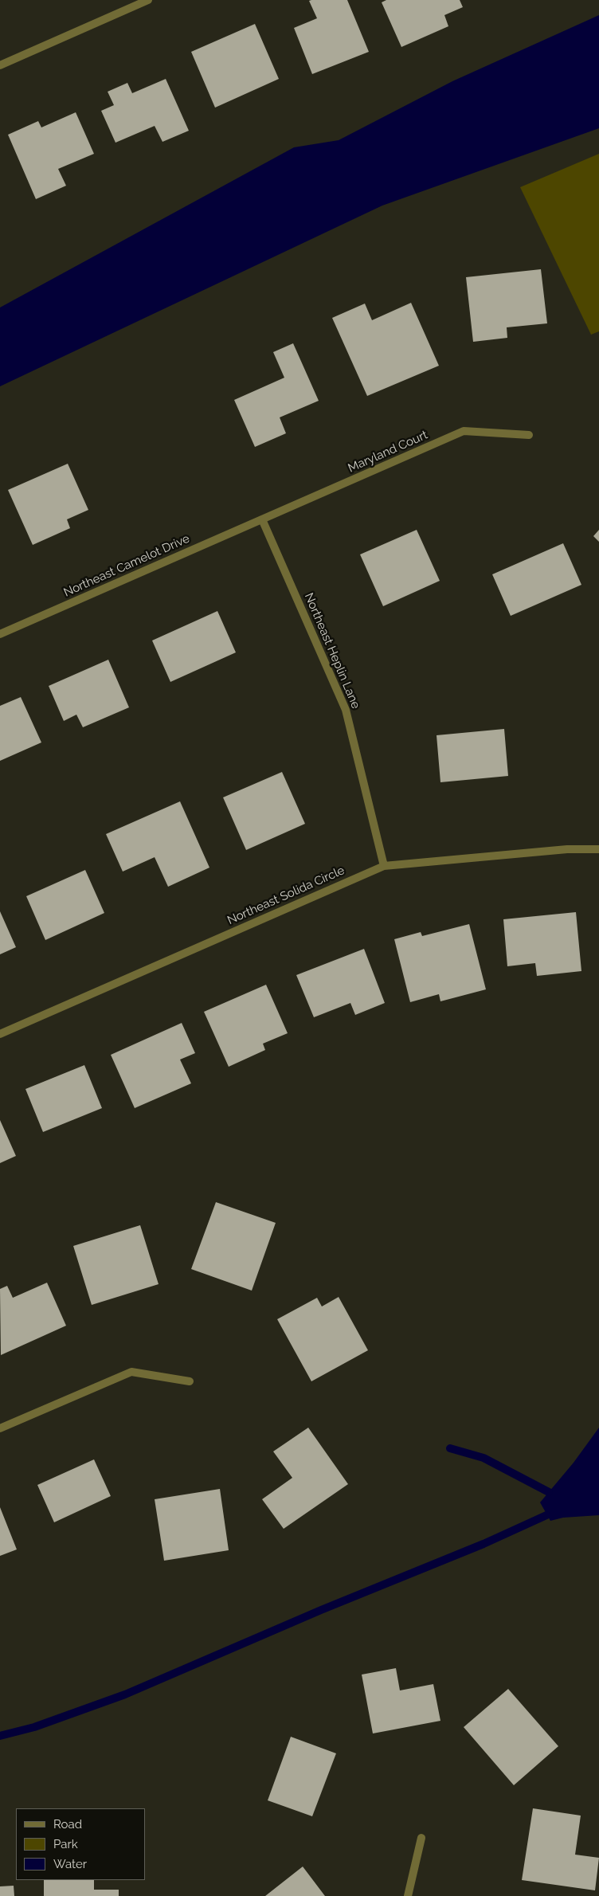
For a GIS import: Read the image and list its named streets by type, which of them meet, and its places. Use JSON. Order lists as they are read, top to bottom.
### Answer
{
  "streets": {
    "street": [
      "Maryland Court",
      "Northeast Camelot Drive",
      "Northeast Heplin Lane",
      "Northeast Solida Circle"
    ]
  },
  "crossings": [
    ["Maryland Court", "Northeast Camelot Drive"],
    ["Maryland Court", "Northeast Heplin Lane"],
    ["Northeast Camelot Drive", "Northeast Heplin Lane"],
    ["Northeast Heplin Lane", "Northeast Solida Circle"]
  ],
  "legend": ["Road", "Park", "Water"]
}
